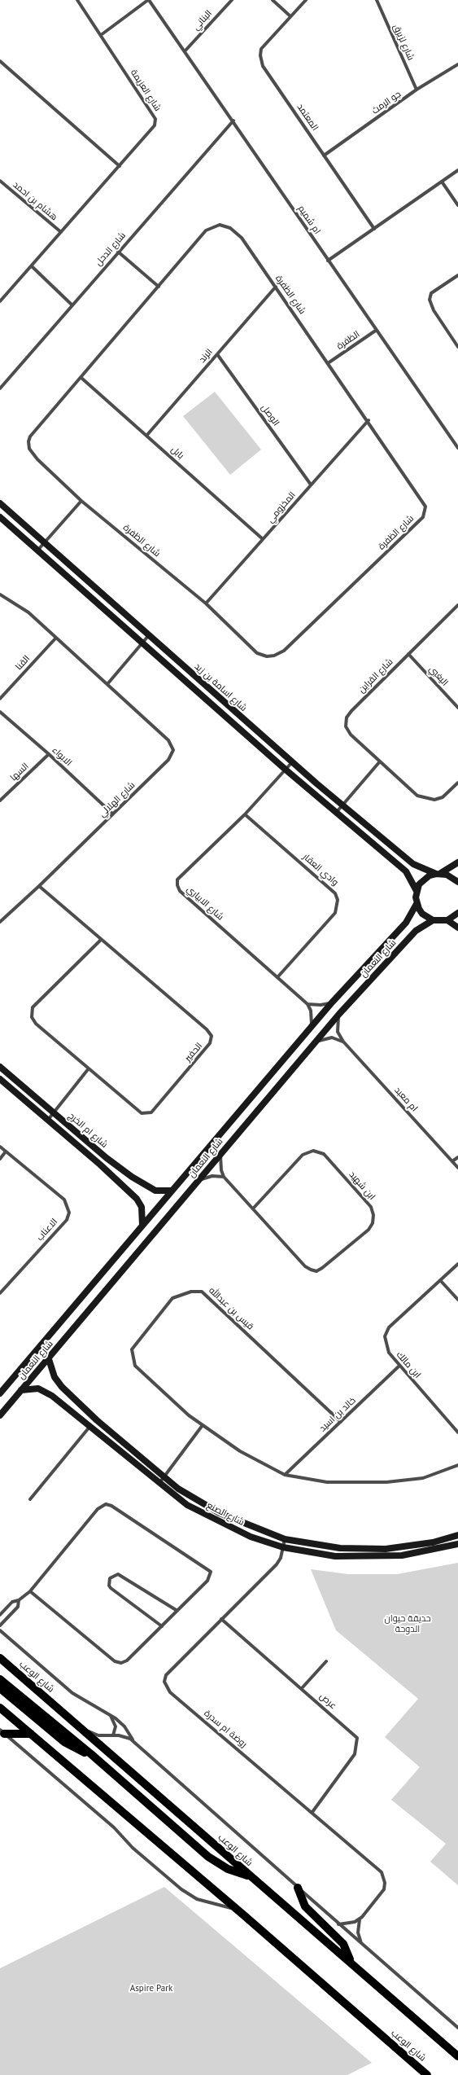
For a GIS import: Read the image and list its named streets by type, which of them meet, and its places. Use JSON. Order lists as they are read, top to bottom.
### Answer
{
  "streets": {
    "main road": ["شارع الوعب"],
    "street": [
      "البناني",
      "شارع لزيرق",
      "شارع العزيمة",
      "جو الرمث",
      "المعتمد",
      "هشام بن احمد",
      "ام شميم",
      "شارع الدحل",
      "شارع الظفرة",
      "الظفرة",
      "الرند",
      "الوصل",
      "بابل",
      "المخزومي",
      "القنا",
      "شارع القراين",
      "اليغبي",
      "شارع اسامة بن زيد",
      "الابواء",
      "السها",
      "شارع الهلالي",
      "وادي العقار",
      "شارع الابياري",
      "شارع النعمان",
      "الحفير",
      "ام معبد",
      "شارع ام الخرج",
      "ابن شهيد",
      "الاعناب",
      "قيس بن عبدالله",
      "ابن مالك",
      "خالد بن اسيد",
      "شارع الصنع",
      "عرص",
      "روضة ام سدرة"
    ]
  },
  "crossings": [
    ["البناني", "ام شميم"],
    ["شارع لزيرق", "جو الرمث"],
    ["شارع العزيمة", "هشام بن احمد"],
    ["جو الرمث", "المعتمد"],
    ["ام شميم", "شارع الدحل"],
    ["ام شميم", "الظفرة"],
    ["شارع الظفرة", "الظفرة"],
    ["شارع الظفرة", "الرند"],
    ["شارع الظفرة", "بابل"],
    ["شارع الظفرة", "المخزومي"],
    ["الرند", "الوصل"],
    ["الرند", "بابل"],
    ["الوصل", "المخزومي"],
    ["بابل", "المخزومي"],
    ["القنا", "شارع الهلالي"],
    ["شارع القراين", "اليغبي"],
    ["شارع اسامة بن زيد", "شارع الابياري"],
    ["الابواء", "السها"],
    ["الابواء", "شارع الهلالي"],
    ["شارع الهلالي", "الحفير"],
    ["وادي العقار", "شارع الابياري"],
    ["شارع النعمان", "ام معبد"],
    ["شارع النعمان", "شارع ام الخرج"],
    ["شارع النعمان", "شارع الصنع"],
    ["قيس بن عبدالله", "خالد بن اسيد"],
    ["ابن مالك", "خالد بن اسيد"],
    ["شارع الصنع", "روضة ام سدرة"],
    ["عرص", "روضة ام سدرة"]
  ],
  "parks": ["حديقة حيوان الدوحة", "Aspire Park"]
}
